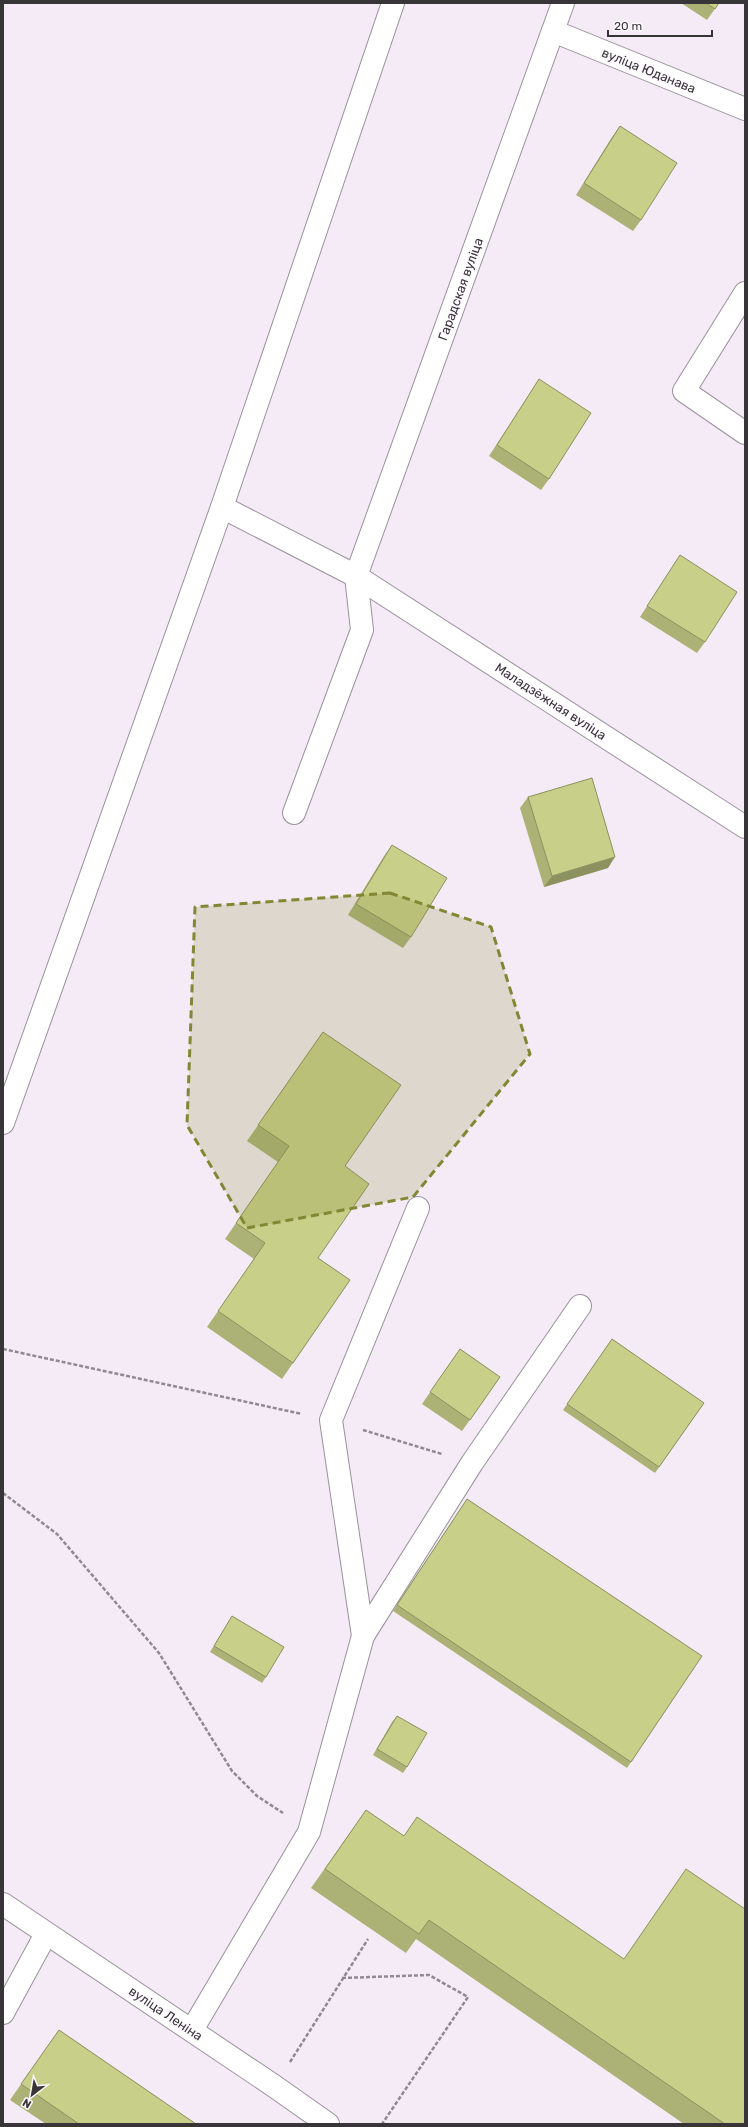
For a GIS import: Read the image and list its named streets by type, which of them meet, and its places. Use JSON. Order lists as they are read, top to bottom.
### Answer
{
  "streets": {
    "street": [
      "вуліца Юданава",
      "Гарадская вуліца",
      "Маладзёжная вуліца",
      "вуліца Леніна"
    ]
  },
  "crossings": [
    ["вуліца Юданава", "Гарадская вуліца"],
    ["Гарадская вуліца", "Маладзёжная вуліца"]
  ],
  "scale_bar": "20 m",
  "north": "bottom left"
}
